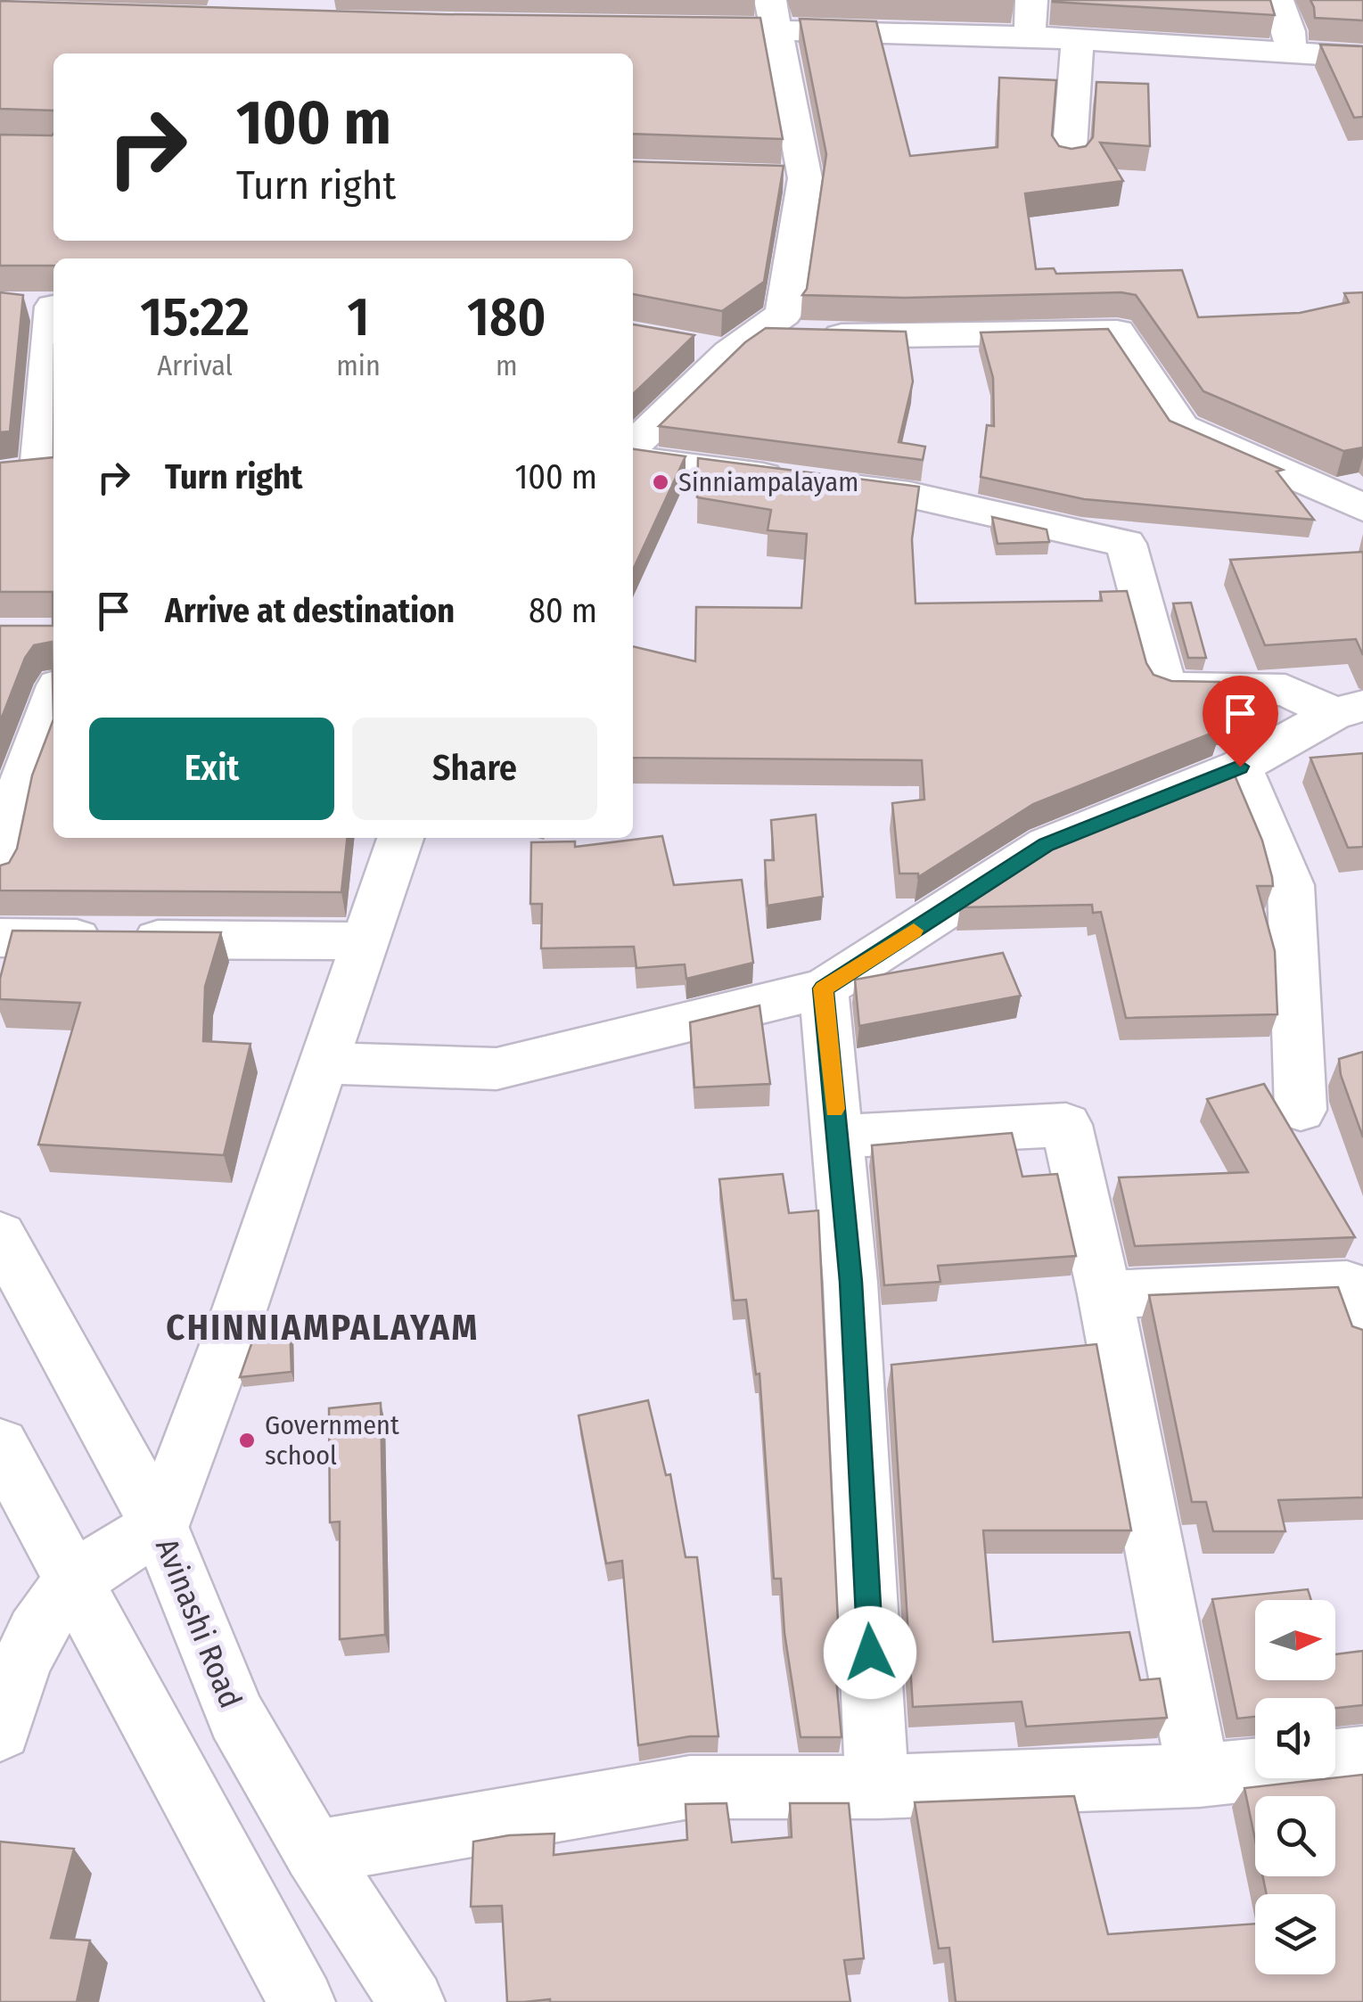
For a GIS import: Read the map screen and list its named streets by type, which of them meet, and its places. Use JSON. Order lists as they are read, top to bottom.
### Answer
{
  "streets": {
    "street": ["Avinashi Road"]
  },
  "districts": ["CHINNIAMPALAYAM"],
  "places": ["Sinniampalayam", "Government school"],
  "north": "right",
  "page": {
    "turn": ["100 m", "Turn right"],
    "eta": [
      "15:22",
      "Arrival",
      "1",
      "min",
      "180",
      "m"
    ],
    "list": [
      {
        "name": "Turn right",
        "value": "100 m"
      },
      {
        "name": "Arrive at destination",
        "value": "80 m"
      }
    ],
    "buttons": ["Exit", "Share"]
  }
}
